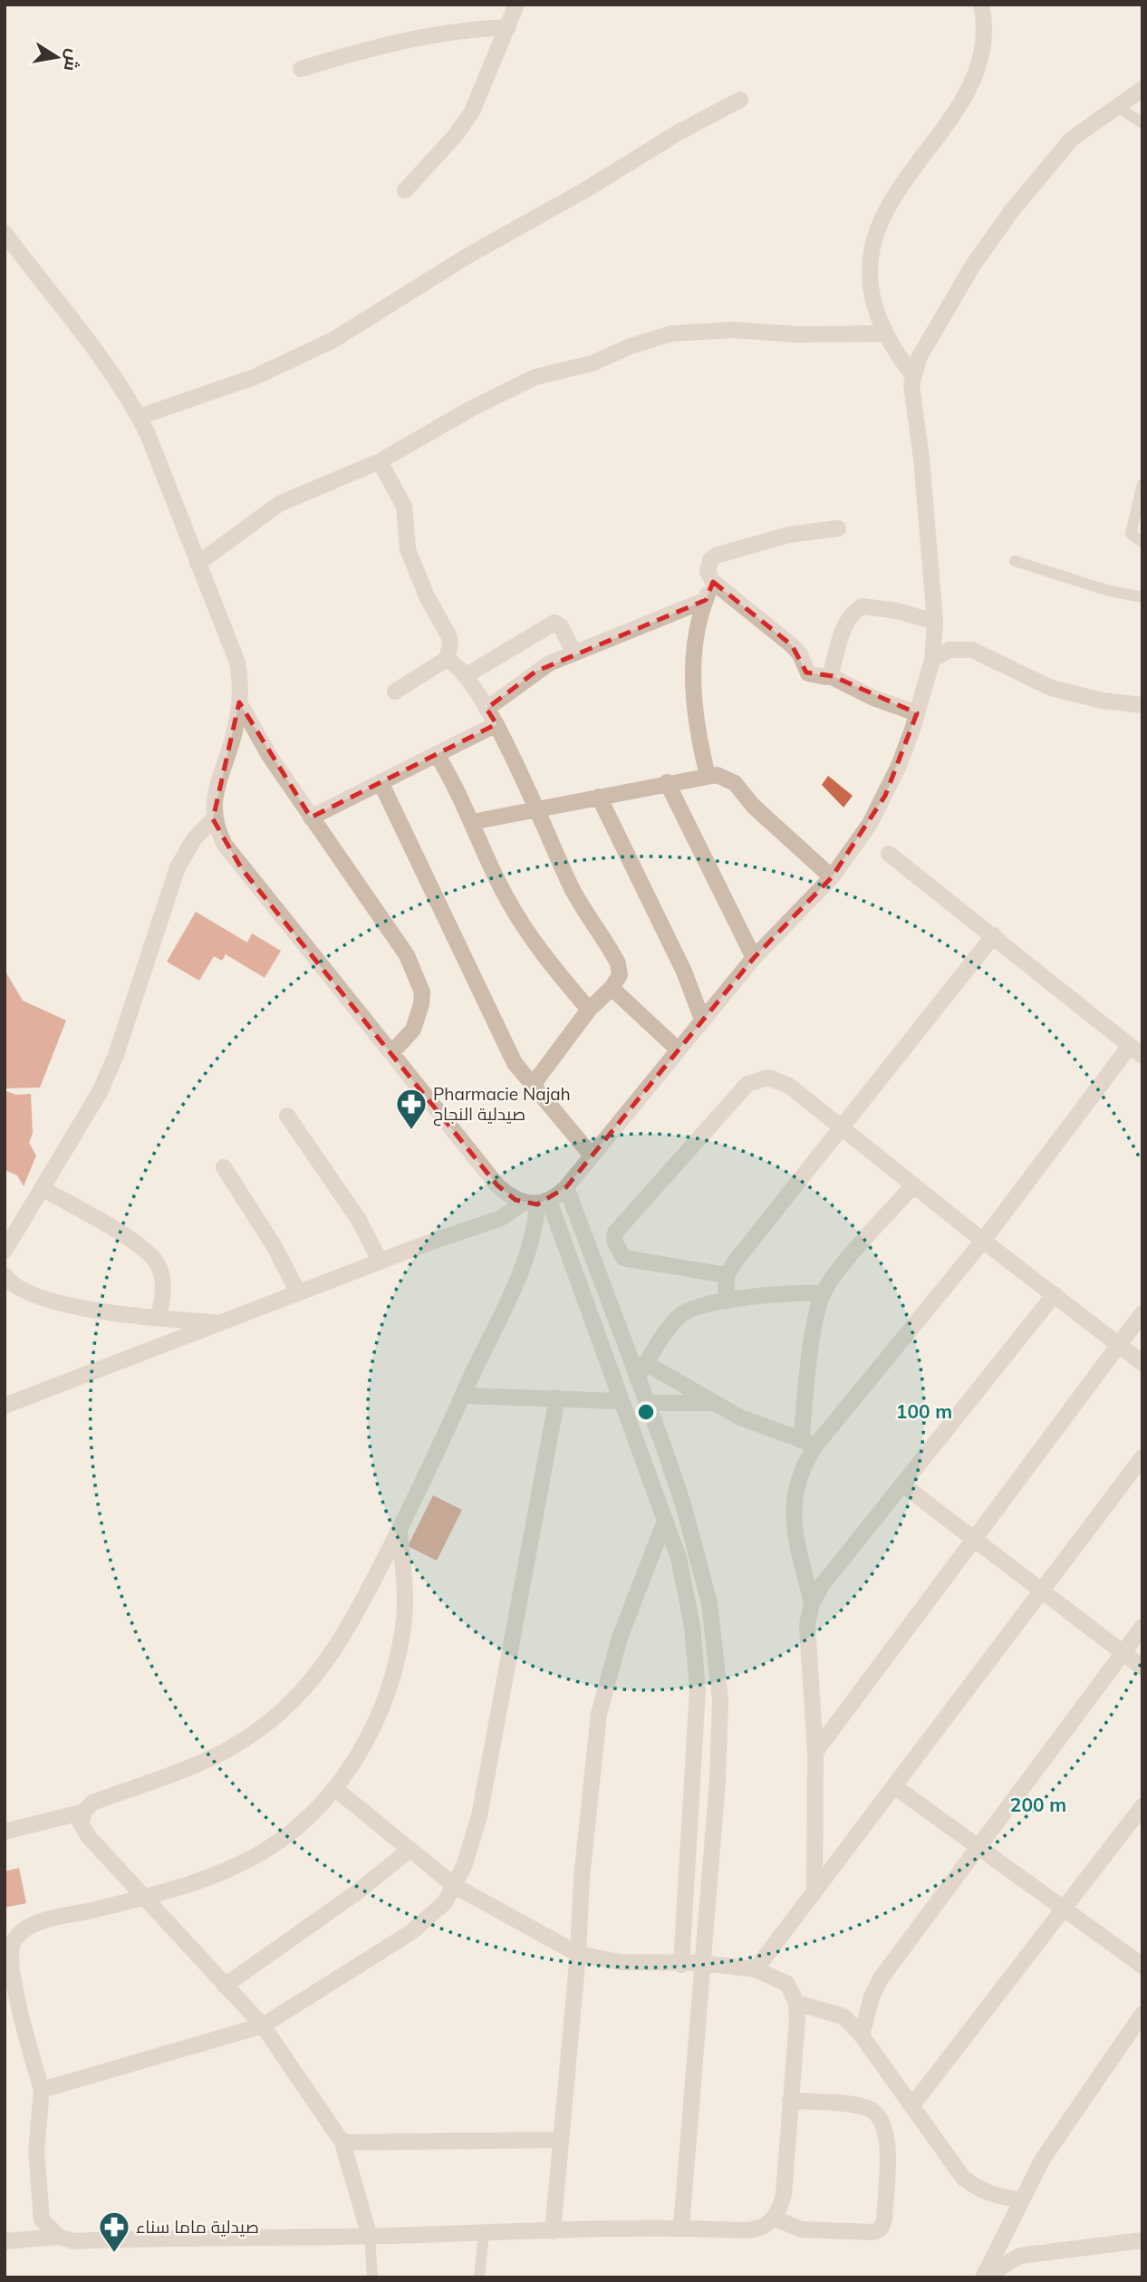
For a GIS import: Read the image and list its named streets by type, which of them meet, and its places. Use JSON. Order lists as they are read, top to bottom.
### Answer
{
  "places": {
    "pharmacy": ["Pharmacie Najah صيدلية النجاح", "صيدلية ماما سناء"]
  },
  "north": "right",
  "rings": ["100 m", "200 m"]
}
